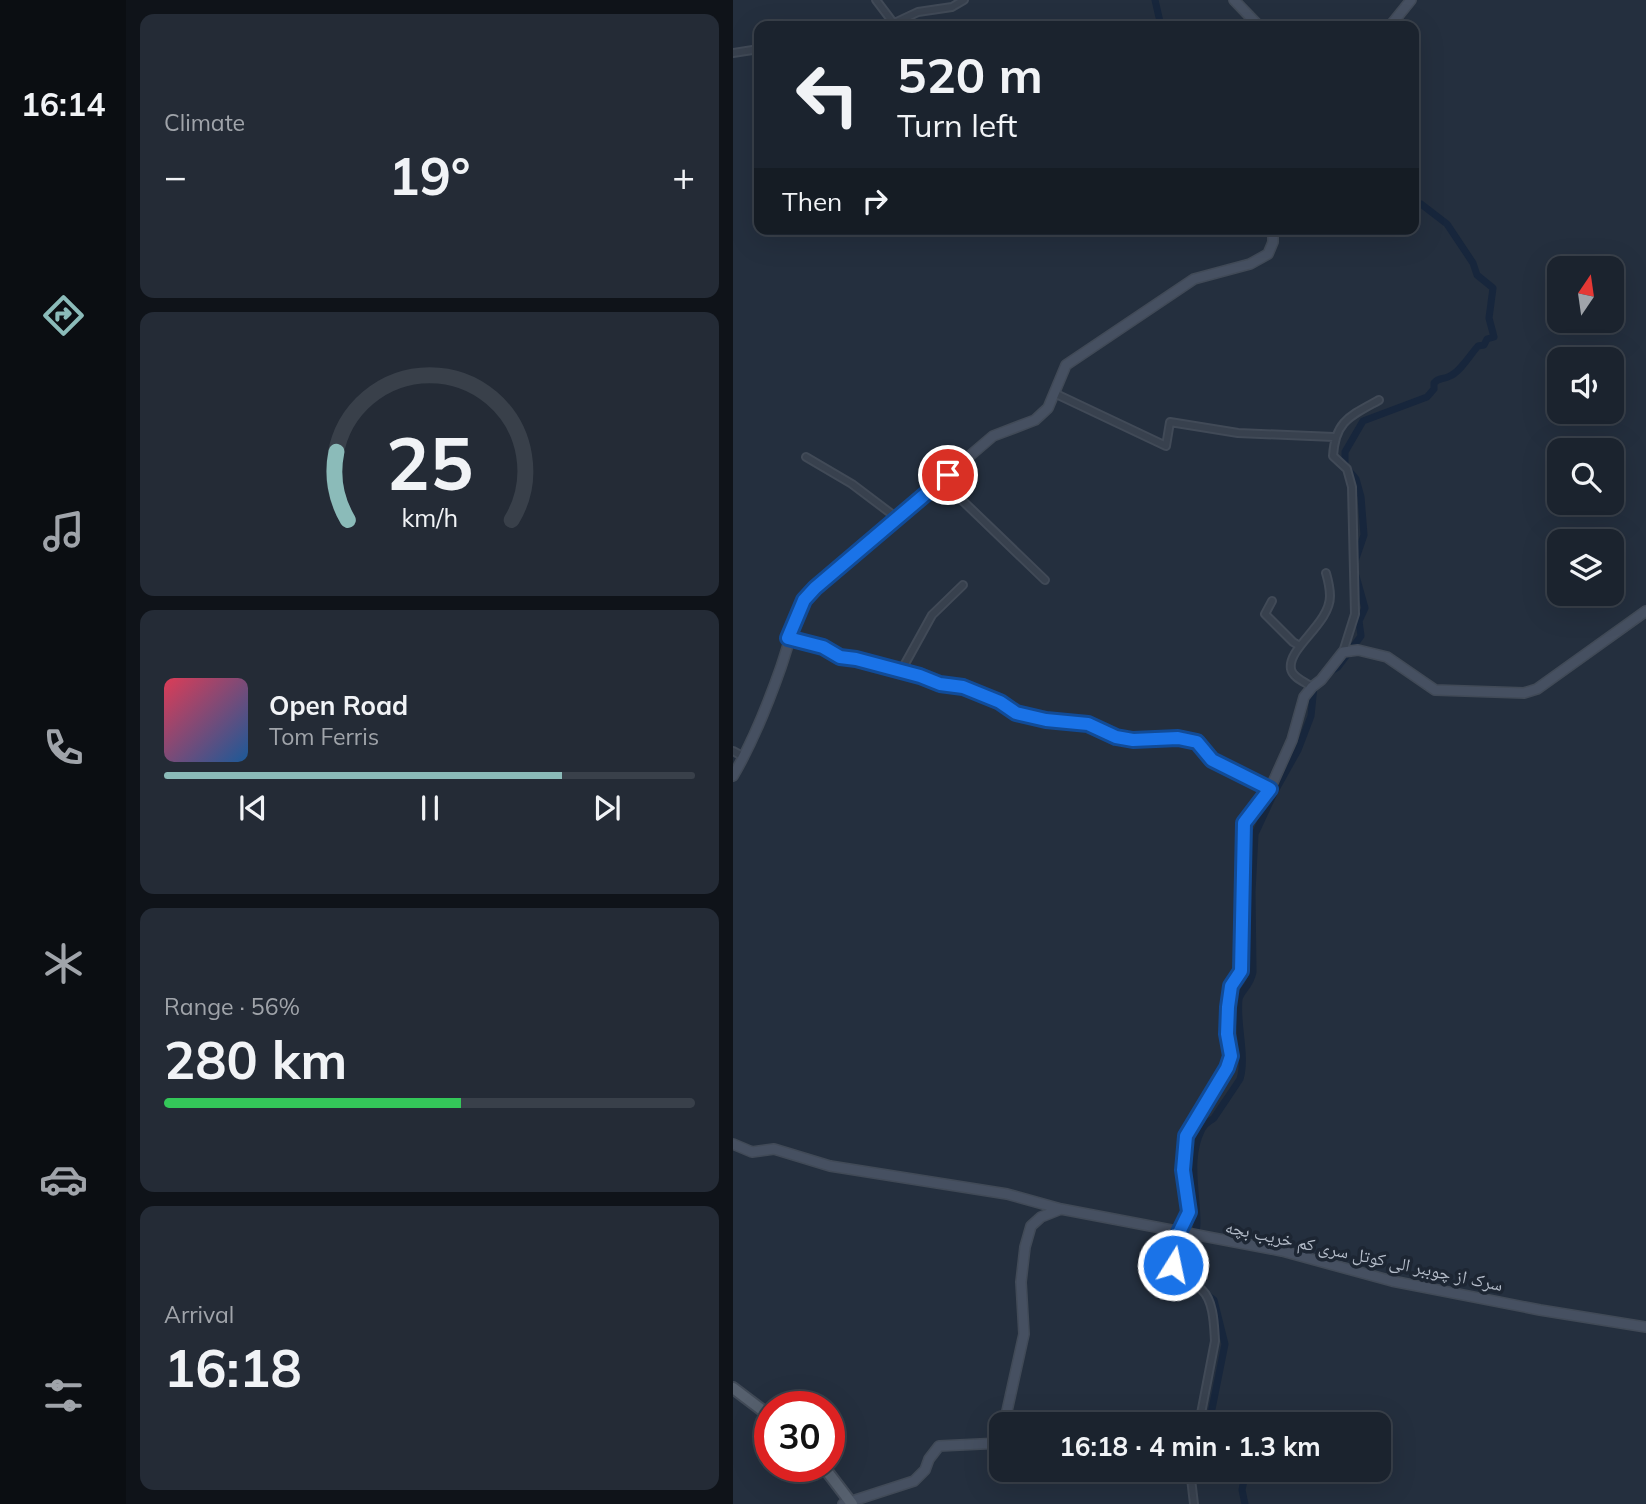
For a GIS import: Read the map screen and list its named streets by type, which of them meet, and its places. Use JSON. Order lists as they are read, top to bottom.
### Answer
{
  "streets": {
    "street": ["سرک از چوببر الی کوتل سری کم خریب بچه"]
  },
  "north": "top",
  "page": {
    "tabs": "16:14",
    "tile": [
      "Climate",
      ["Range · 56%", "280 km"],
      ["Arrival", "16:18"]
    ],
    "turn": ["520 m", "Turn left"],
    "heat": ["−", "19°", "+"],
    "then": "Then",
    "song": ["Open Road", "Tom Ferris"],
    "limit": "30",
    "trip": "16:18 · 4 min · 1.3 km",
    "gauge": ["25", "km/h"]
  }
}
